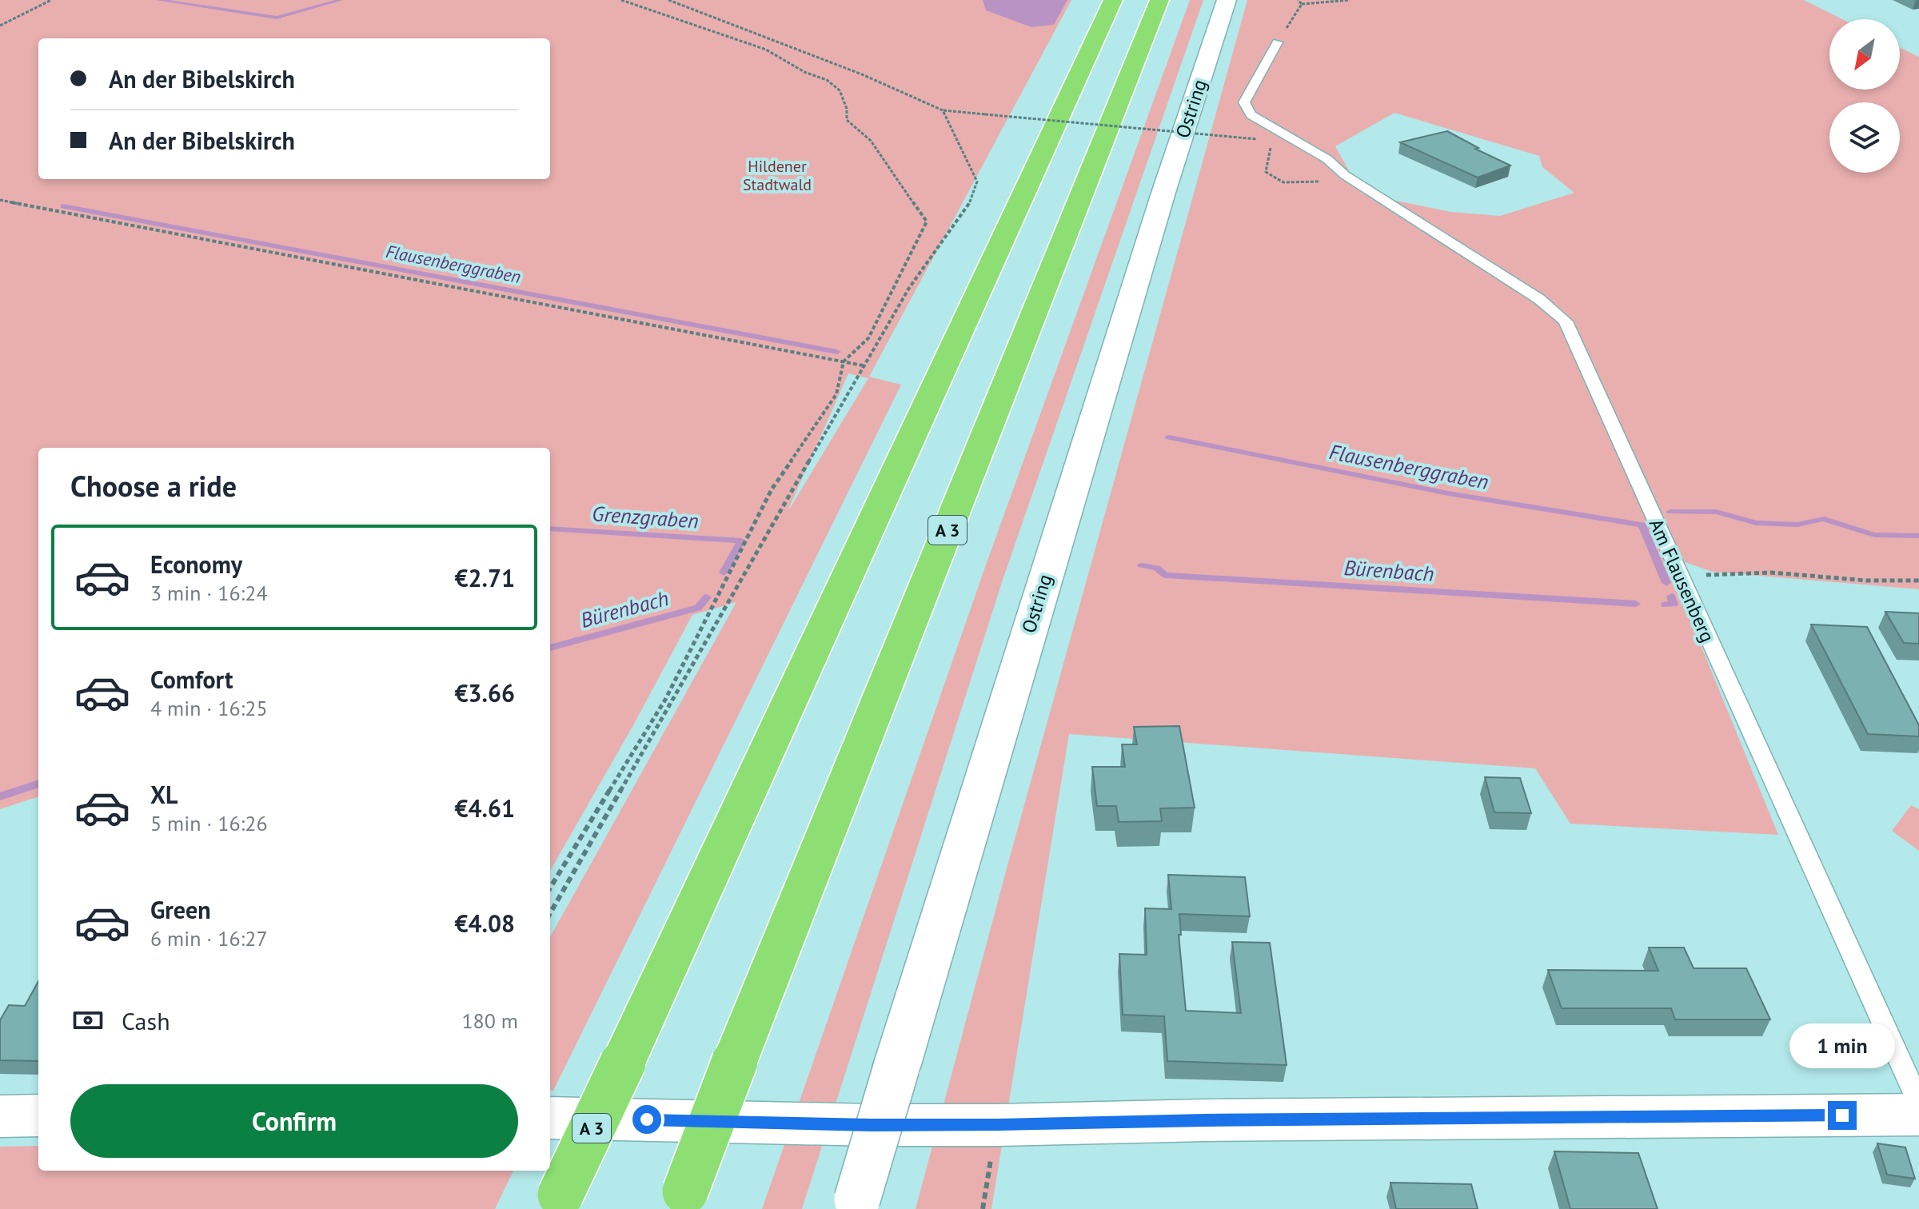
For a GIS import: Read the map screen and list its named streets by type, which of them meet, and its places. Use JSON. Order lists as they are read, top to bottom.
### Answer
{
  "streets": {
    "highway": ["A 3"],
    "main road": ["Ostring"],
    "lane": ["Am Flausenberg"]
  },
  "water": ["Flausenberggraben", "Grenzgraben", "Bürenbach"],
  "parks": ["Hildener Stadtwald"],
  "north": "bottom left",
  "page": {
    "banner": ["An der Bibelskirch", "An der Bibelskirch"],
    "heading": "Choose a ride",
    "list": [
      {
        "name": "Economy",
        "note": "3 min · 16:24",
        "value": "€2.71"
      },
      {
        "name": "Comfort",
        "note": "4 min · 16:25",
        "value": "€3.66"
      },
      {
        "name": "XL",
        "note": "5 min · 16:26",
        "value": "€4.61"
      },
      {
        "name": "Green",
        "note": "6 min · 16:27",
        "value": "€4.08"
      }
    ],
    "pay": ["Cash", "180 m"],
    "bubble": "1 min",
    "buttons": "Confirm"
  }
}
